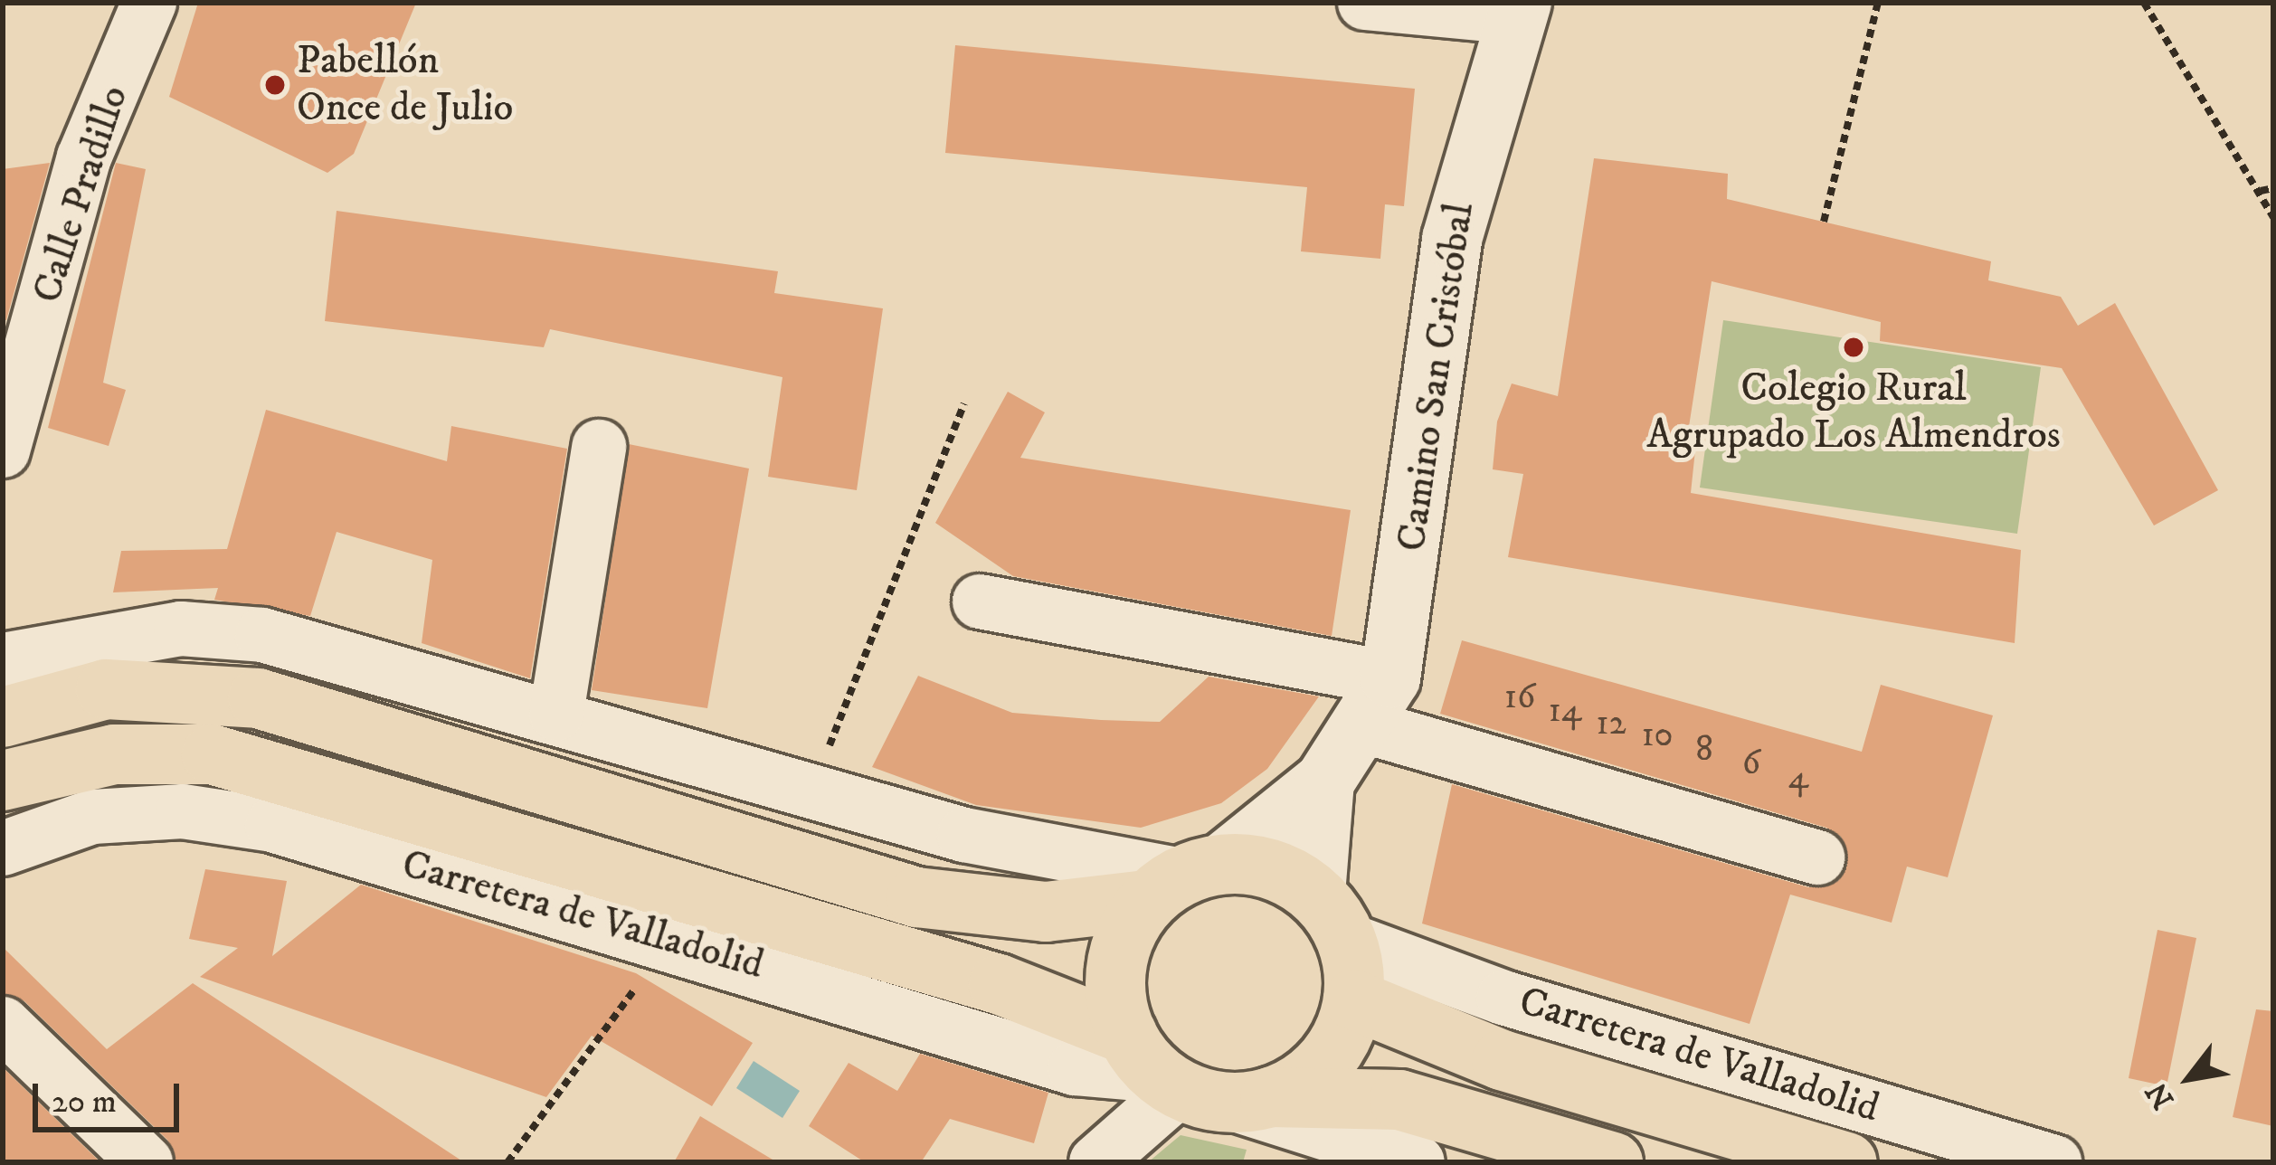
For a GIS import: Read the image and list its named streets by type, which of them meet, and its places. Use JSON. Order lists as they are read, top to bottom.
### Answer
{
  "streets": {
    "highway": ["Carretera de Valladolid"],
    "main road": ["Camino San Cristóbal"],
    "street": ["Calle Pradillo"]
  },
  "crossings": [
    ["Camino San Cristóbal", "Carretera de Valladolid"]
  ],
  "places": ["Pabellón Once de Julio", "Colegio Rural Agrupado Los Almendros"],
  "house_numbers": [
    "16",
    "14",
    "12",
    "10",
    "8",
    "6",
    "4"
  ],
  "scale_bar": "20 m",
  "north": "bottom left"
}
